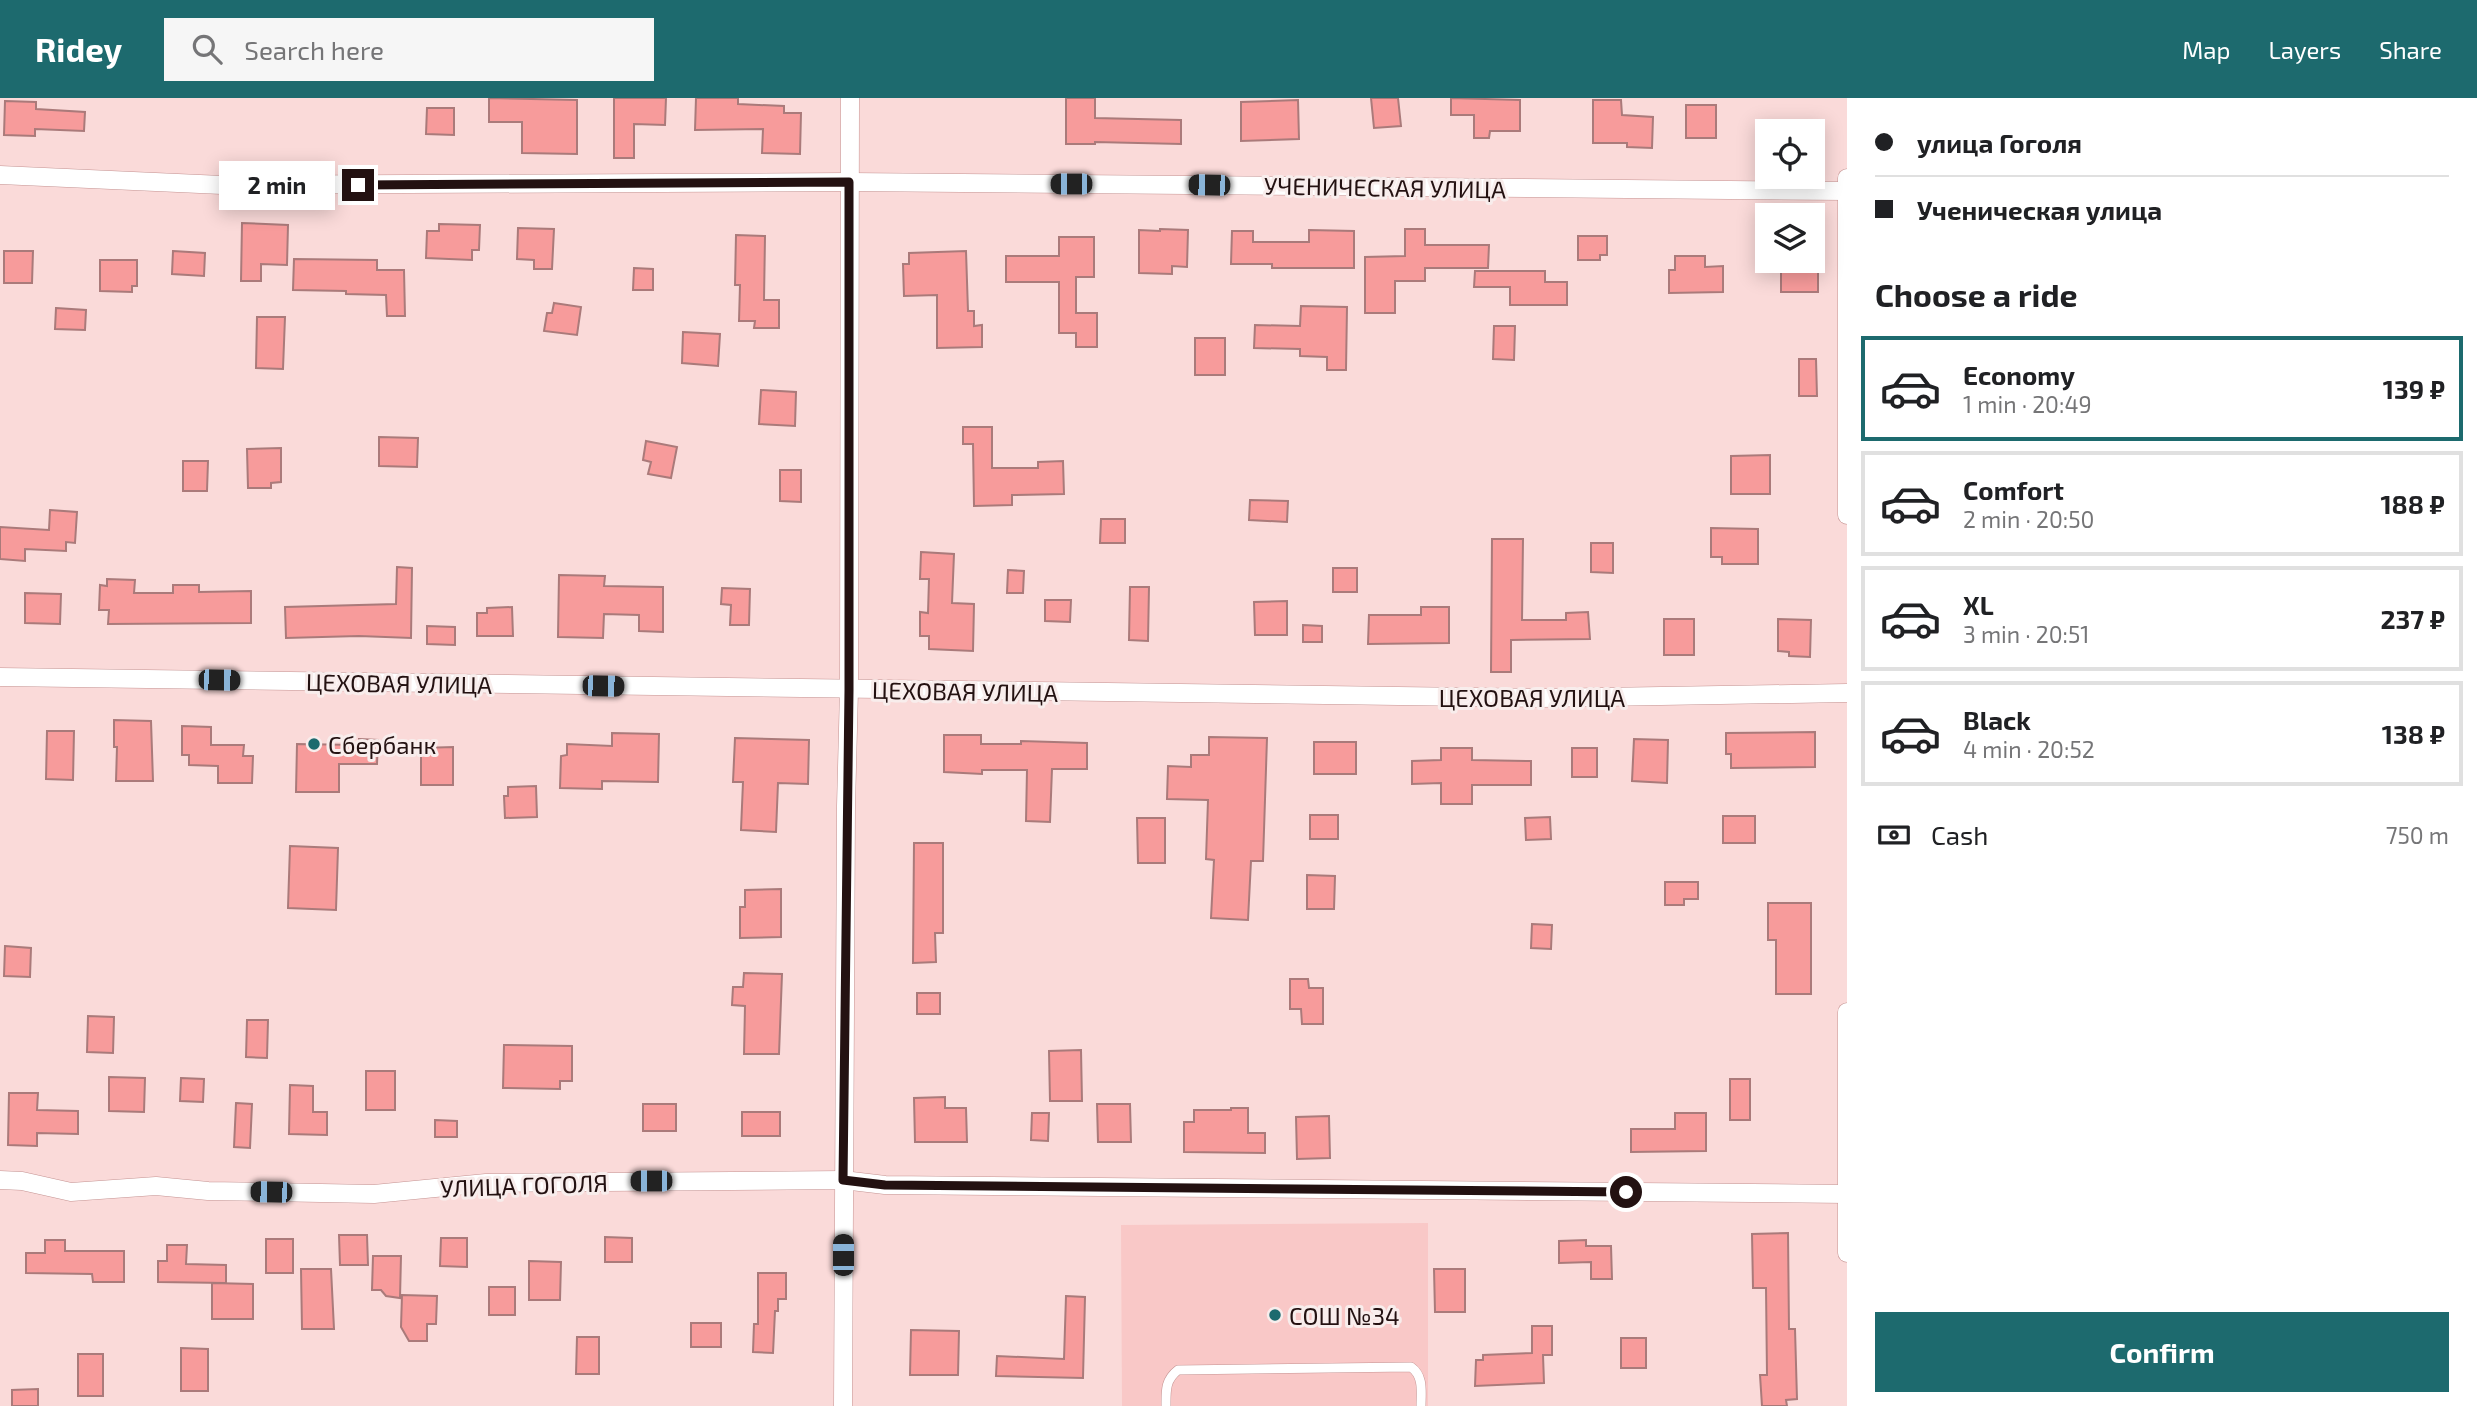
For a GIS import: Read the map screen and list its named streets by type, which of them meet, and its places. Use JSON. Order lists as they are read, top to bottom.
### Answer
{
  "streets": {
    "street": ["УЧЕНИЧЕСКАЯ УЛИЦА", "ЦЕХОВАЯ УЛИЦА", "УЛИЦА ГОГОЛЯ"]
  },
  "places": ["Сбербанк", "СОШ №34"],
  "page": {
    "header": "Ridey",
    "search": "Search here",
    "nav": ["Map", "Layers", "Share"],
    "banner": ["улица Гоголя", "Ученическая улица"],
    "bubble": "2 min",
    "heading": "Choose a ride",
    "list": [
      {
        "name": "Economy",
        "note": "1 min · 20:49",
        "value": "139 ₽"
      },
      {
        "name": "Comfort",
        "note": "2 min · 20:50",
        "value": "188 ₽"
      },
      {
        "name": "XL",
        "note": "3 min · 20:51",
        "value": "237 ₽"
      },
      {
        "name": "Black",
        "note": "4 min · 20:52",
        "value": "138 ₽"
      }
    ],
    "pay": ["Cash", "750 m"],
    "buttons": "Confirm"
  }
}
